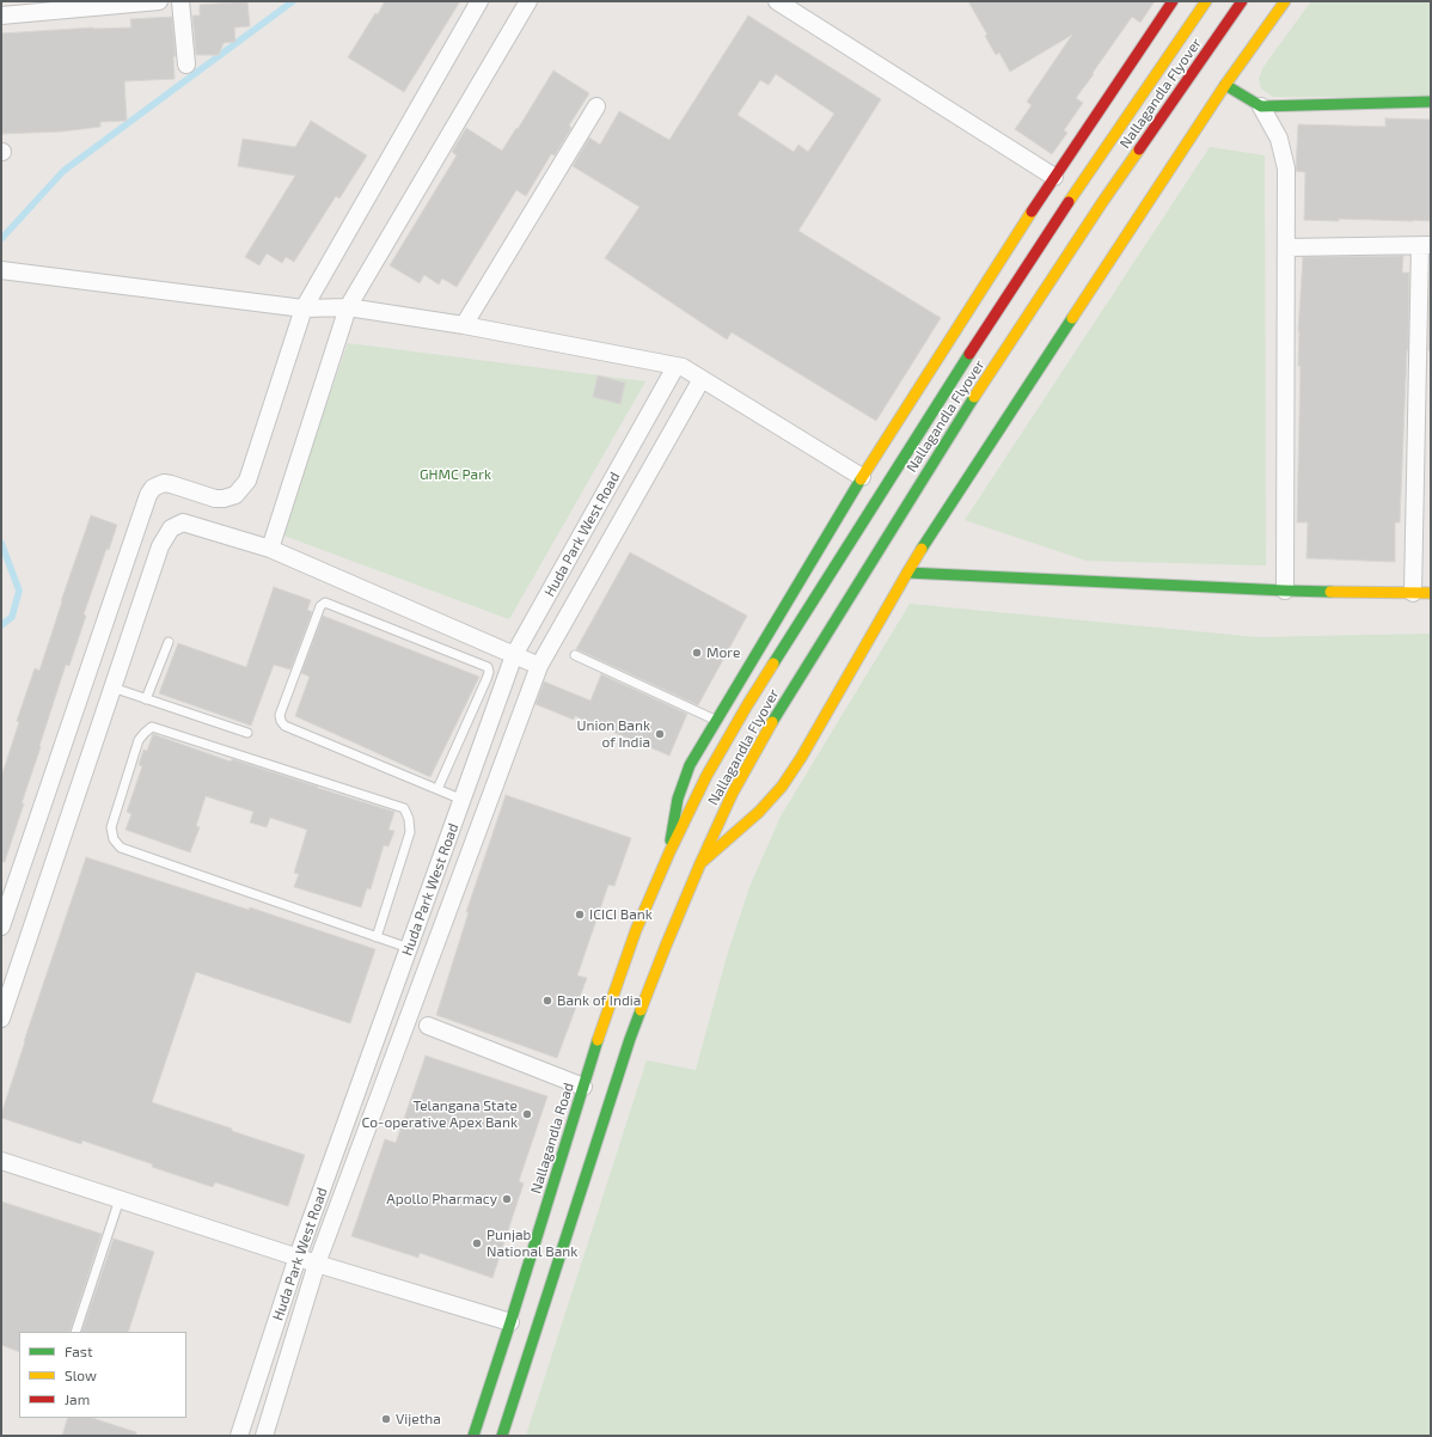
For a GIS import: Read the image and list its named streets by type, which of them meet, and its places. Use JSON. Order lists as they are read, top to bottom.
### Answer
{
  "streets": {
    "main road": ["Nallagandla Flyover", "Nallagandla Road"],
    "street": ["Huda Park West Road"]
  },
  "crossings": [
    ["Nallagandla Flyover", "Nallagandla Road"]
  ],
  "parks": ["GHMC Park"],
  "places": [
    "More",
    "Union Bank of India",
    "ICICI Bank",
    "Bank of India",
    "Telangana State Co-operative Apex Bank",
    "Apollo Pharmacy",
    "Punjab National Bank",
    "Vijetha"
  ],
  "legend": ["Fast", "Slow", "Jam"]
}
